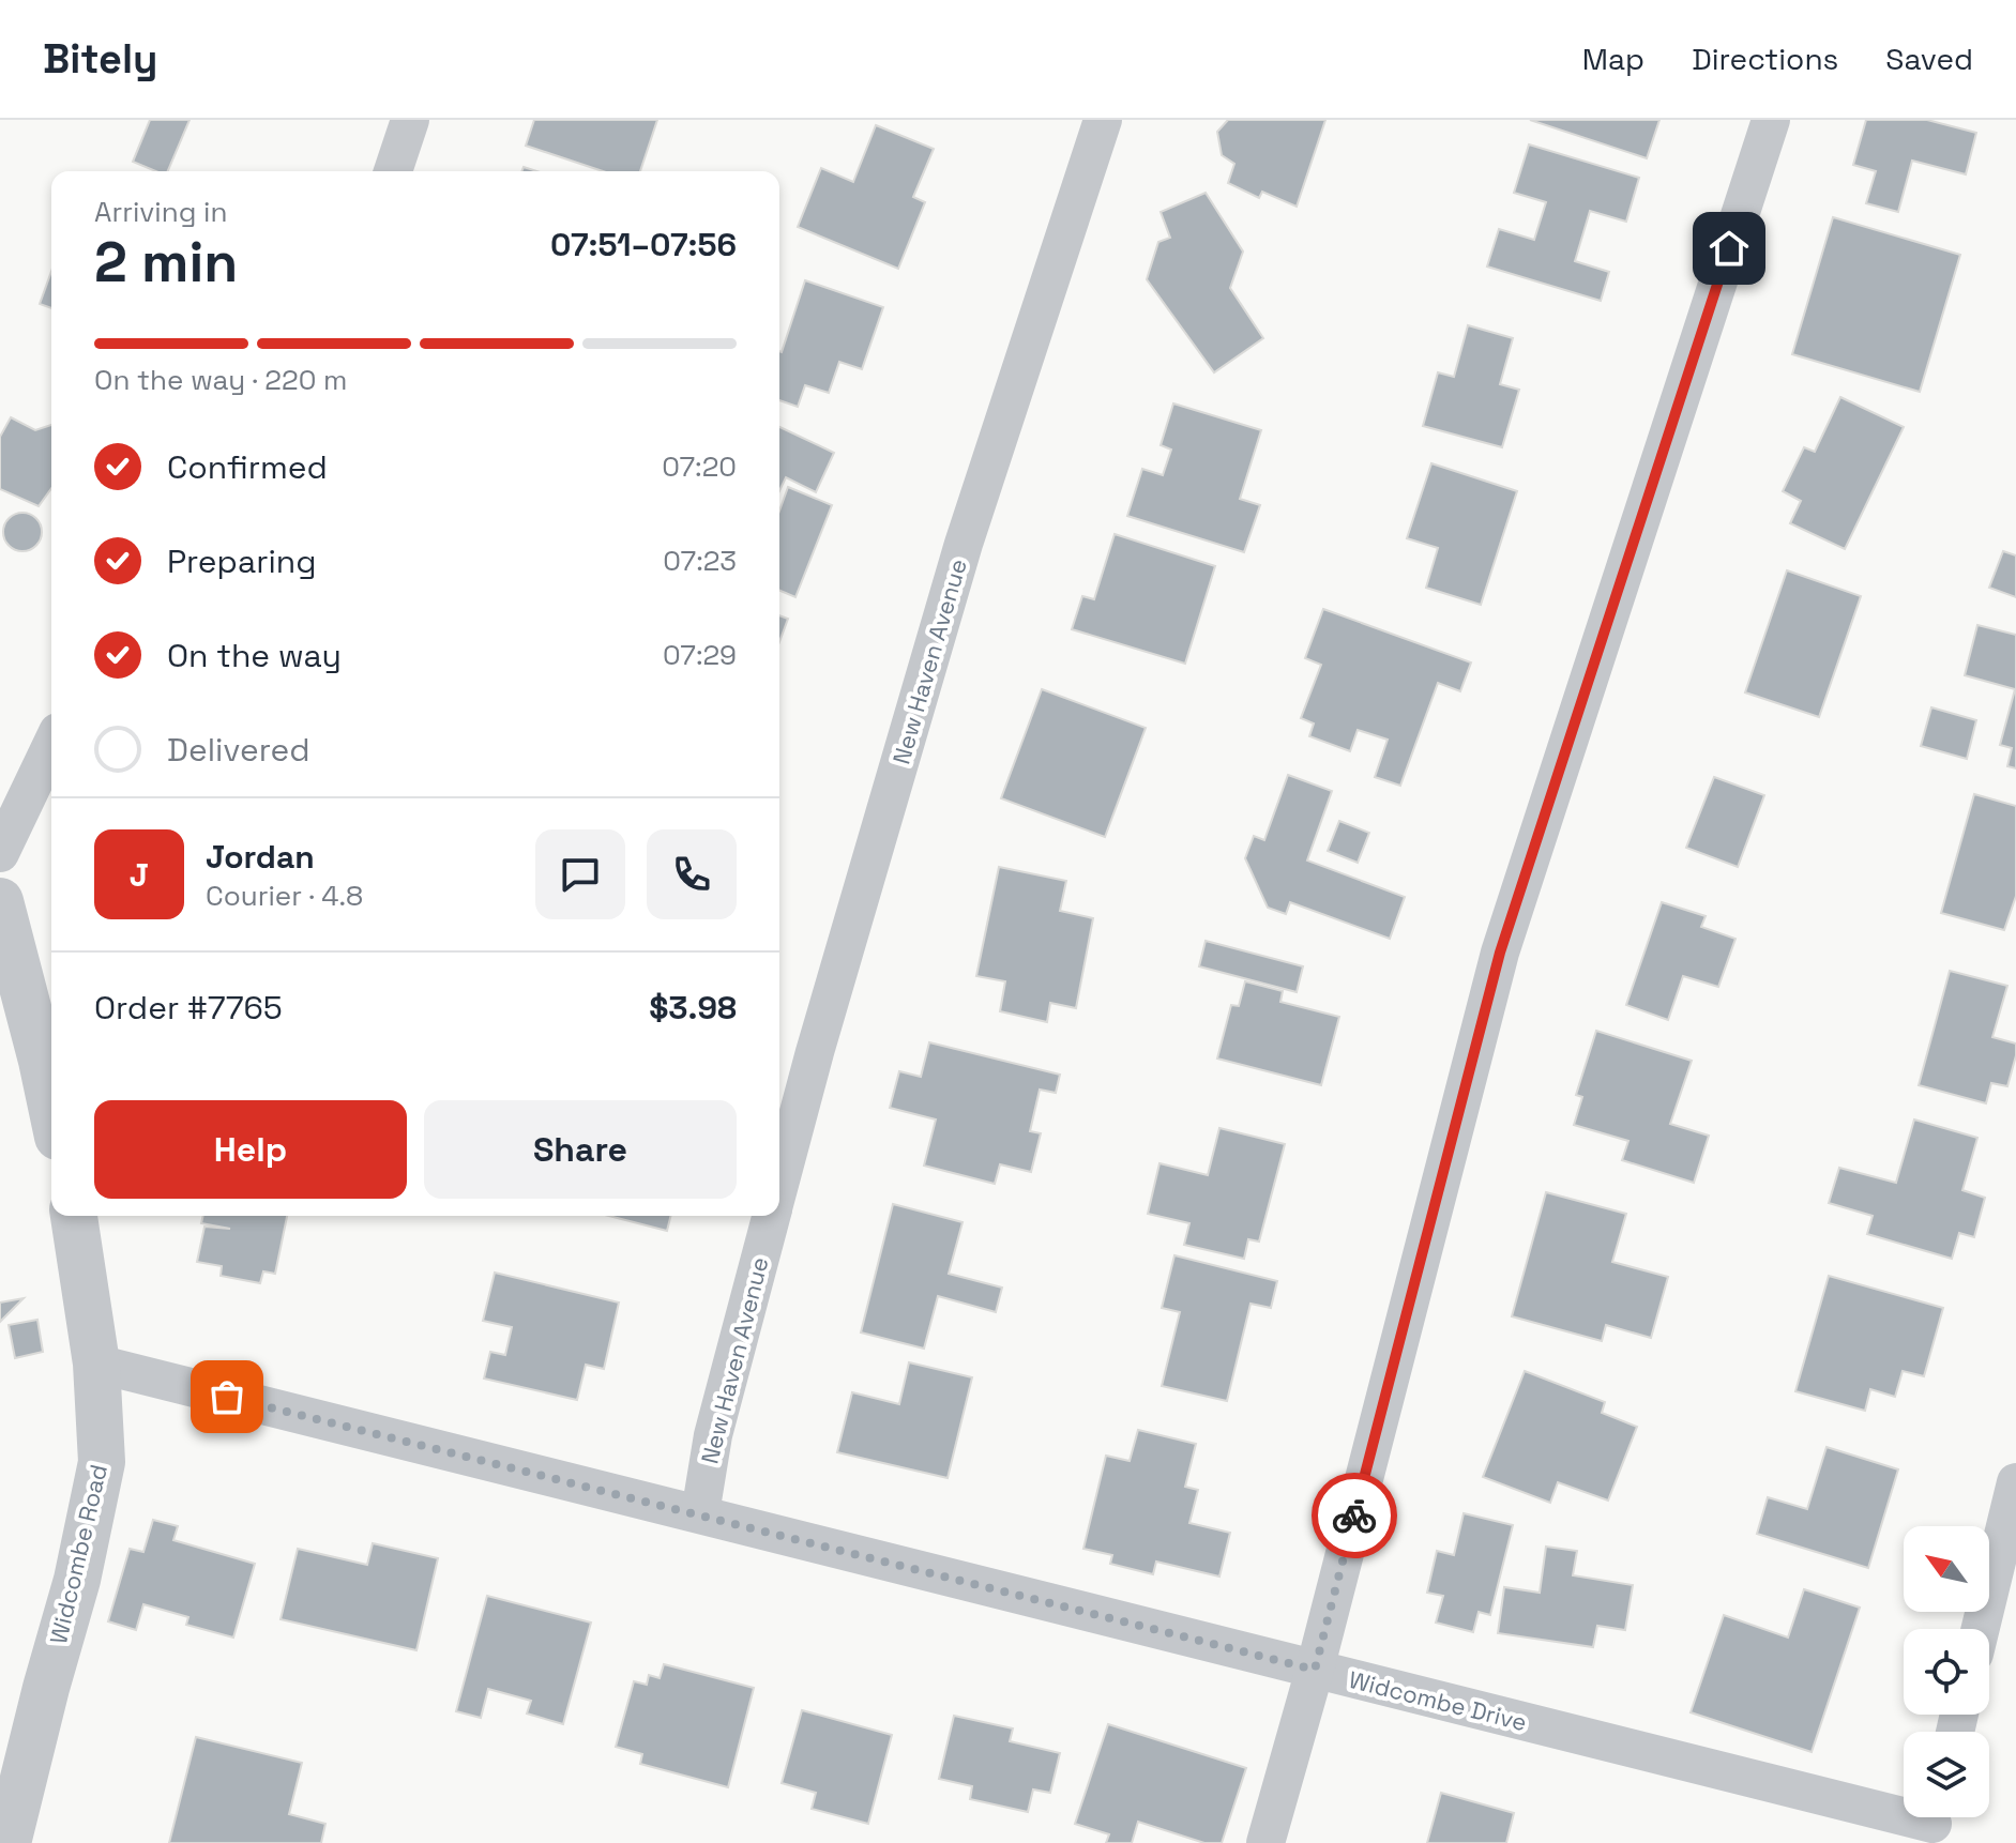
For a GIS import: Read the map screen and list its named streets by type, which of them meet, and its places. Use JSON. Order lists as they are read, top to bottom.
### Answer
{
  "streets": {
    "street": ["New Haven Avenue", "Widcombe Road", "Widcombe Drive"]
  },
  "crossings": [
    ["New Haven Avenue", "Widcombe Drive"],
    ["Widcombe Road", "Widcombe Drive"]
  ],
  "north": "top left",
  "page": {
    "header": "Bitely",
    "nav": ["Map", "Directions", "Saved"],
    "heading": ["2 min", "Arriving in", "07:51–07:56"],
    "panel": [
      "Jordan",
      "Courier · 4.8",
      "Order #7765",
      "$3.98"
    ],
    "bar": "On the way · 220 m",
    "list": [
      ["Confirmed", "07:20"],
      ["Preparing", "07:23"],
      ["On the way", "07:29"],
      "Delivered"
    ],
    "round": "J",
    "buttons": ["Help", "Share"]
  }
}
